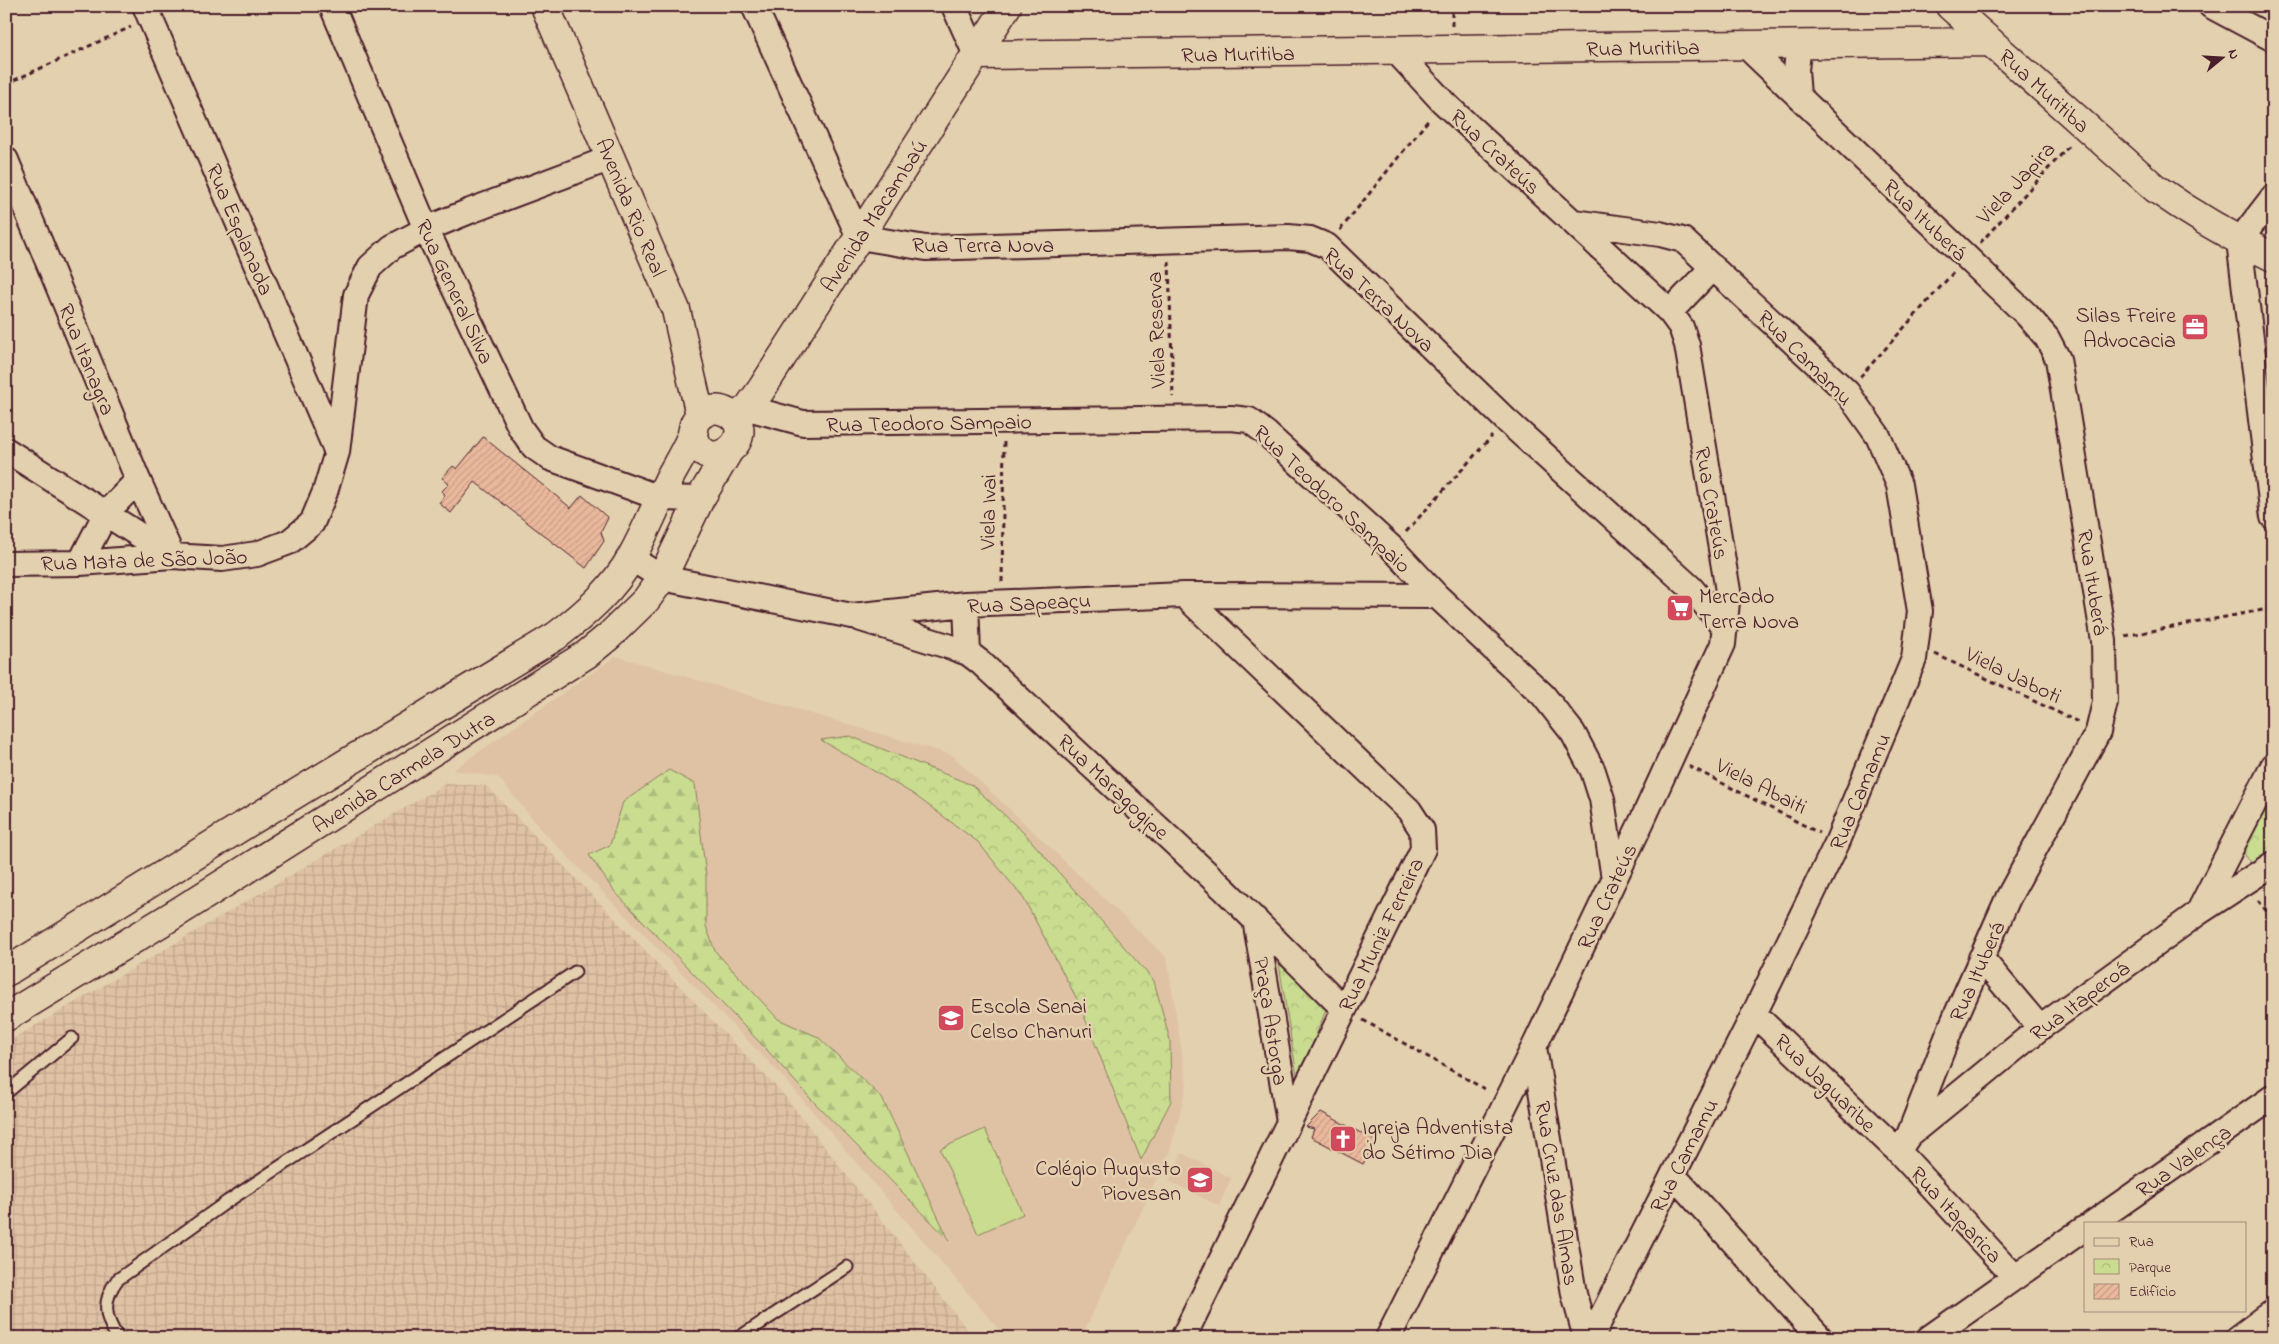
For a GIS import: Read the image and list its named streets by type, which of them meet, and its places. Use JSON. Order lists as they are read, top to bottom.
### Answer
{
  "streets": {
    "street": [
      "Rua Muritiba",
      "Rua Crateús",
      "Avenida Rio Real",
      "Avenida Macambaú",
      "Rua Ituberá",
      "Rua Esplanada",
      "Rua Terra Nova",
      "Rua General Silva",
      "Rua Camamu",
      "Rua Itanagra",
      "Rua Teodoro Sampaio",
      "Rua Mata de São João",
      "Rua Sapeaçu",
      "Avenida Carmela Dutra",
      "Rua Maragogipe",
      "Rua Muniz Ferreira",
      "Rua Itaperoá",
      "Praça Astorga",
      "Rua Jaguaribe",
      "Rua Valença",
      "Rua Cruz das Almas",
      "Rua Itaparica"
    ],
    "path": [
      "Viela Japira",
      "Viela Reserva",
      "Viela Ivai",
      "Viela Jaboti",
      "Viela Abaiti"
    ]
  },
  "crossings": [
    ["Rua Muritiba", "Rua Crateús"],
    ["Rua Muritiba", "Viela Japira"],
    ["Rua Muritiba", "Avenida Macambaú"],
    ["Rua Muritiba", "Rua Ituberá"],
    ["Rua Crateús", "Rua Terra Nova"],
    ["Rua Crateús", "Rua Camamu"],
    ["Rua Crateús", "Rua Teodoro Sampaio"],
    ["Rua Crateús", "Viela Abaiti"],
    ["Rua Crateús", "Rua Cruz das Almas"],
    ["Viela Japira", "Rua Ituberá"],
    ["Viela Japira", "Rua Camamu"],
    ["Avenida Rio Real", "Avenida Macambaú"],
    ["Avenida Rio Real", "Rua Teodoro Sampaio"],
    ["Avenida Rio Real", "Rua Mata de São João"],
    ["Avenida Rio Real", "Avenida Carmela Dutra"],
    ["Avenida Macambaú", "Rua Terra Nova"],
    ["Avenida Macambaú", "Rua Teodoro Sampaio"],
    ["Avenida Macambaú", "Avenida Carmela Dutra"],
    ["Rua Ituberá", "Viela Jaboti"],
    ["Rua Ituberá", "Rua Itaperoá"],
    ["Rua Ituberá", "Rua Jaguaribe"],
    ["Rua Ituberá", "Rua Itaparica"],
    ["Rua Esplanada", "Rua Mata de São João"],
    ["Rua Terra Nova", "Viela Reserva"],
    ["Rua General Silva", "Rua Mata de São João"],
    ["Rua General Silva", "Avenida Carmela Dutra"],
    ["Viela Reserva", "Rua Teodoro Sampaio"],
    ["Rua Camamu", "Viela Jaboti"],
    ["Rua Camamu", "Viela Abaiti"],
    ["Rua Camamu", "Rua Jaguaribe"],
    ["Rua Itanagra", "Rua Mata de São João"],
    ["Rua Teodoro Sampaio", "Viela Ivai"],
    ["Rua Teodoro Sampaio", "Rua Sapeaçu"],
    ["Rua Teodoro Sampaio", "Avenida Carmela Dutra"],
    ["Viela Ivai", "Rua Sapeaçu"],
    ["Rua Sapeaçu", "Avenida Carmela Dutra"],
    ["Rua Sapeaçu", "Rua Maragogipe"],
    ["Rua Sapeaçu", "Rua Muniz Ferreira"],
    ["Rua Maragogipe", "Rua Muniz Ferreira"],
    ["Rua Maragogipe", "Praça Astorga"],
    ["Rua Muniz Ferreira", "Praça Astorga"],
    ["Rua Itaperoá", "Rua Jaguaribe"],
    ["Rua Itaperoá", "Rua Itaparica"],
    ["Rua Jaguaribe", "Rua Itaparica"]
  ],
  "places": {
    "office": ["Silas Freire Advocacia"],
    "supermarket": ["Mercado Terra Nova"],
    "school or university": ["Escola Senai Celso Chanuri", "Colégio Augusto Piovesan"],
    "church": ["Igreja Adventista do Sétimo Dia"]
  },
  "legend": ["Rua", "Parque", "Edifício"],
  "north": "right"
}
